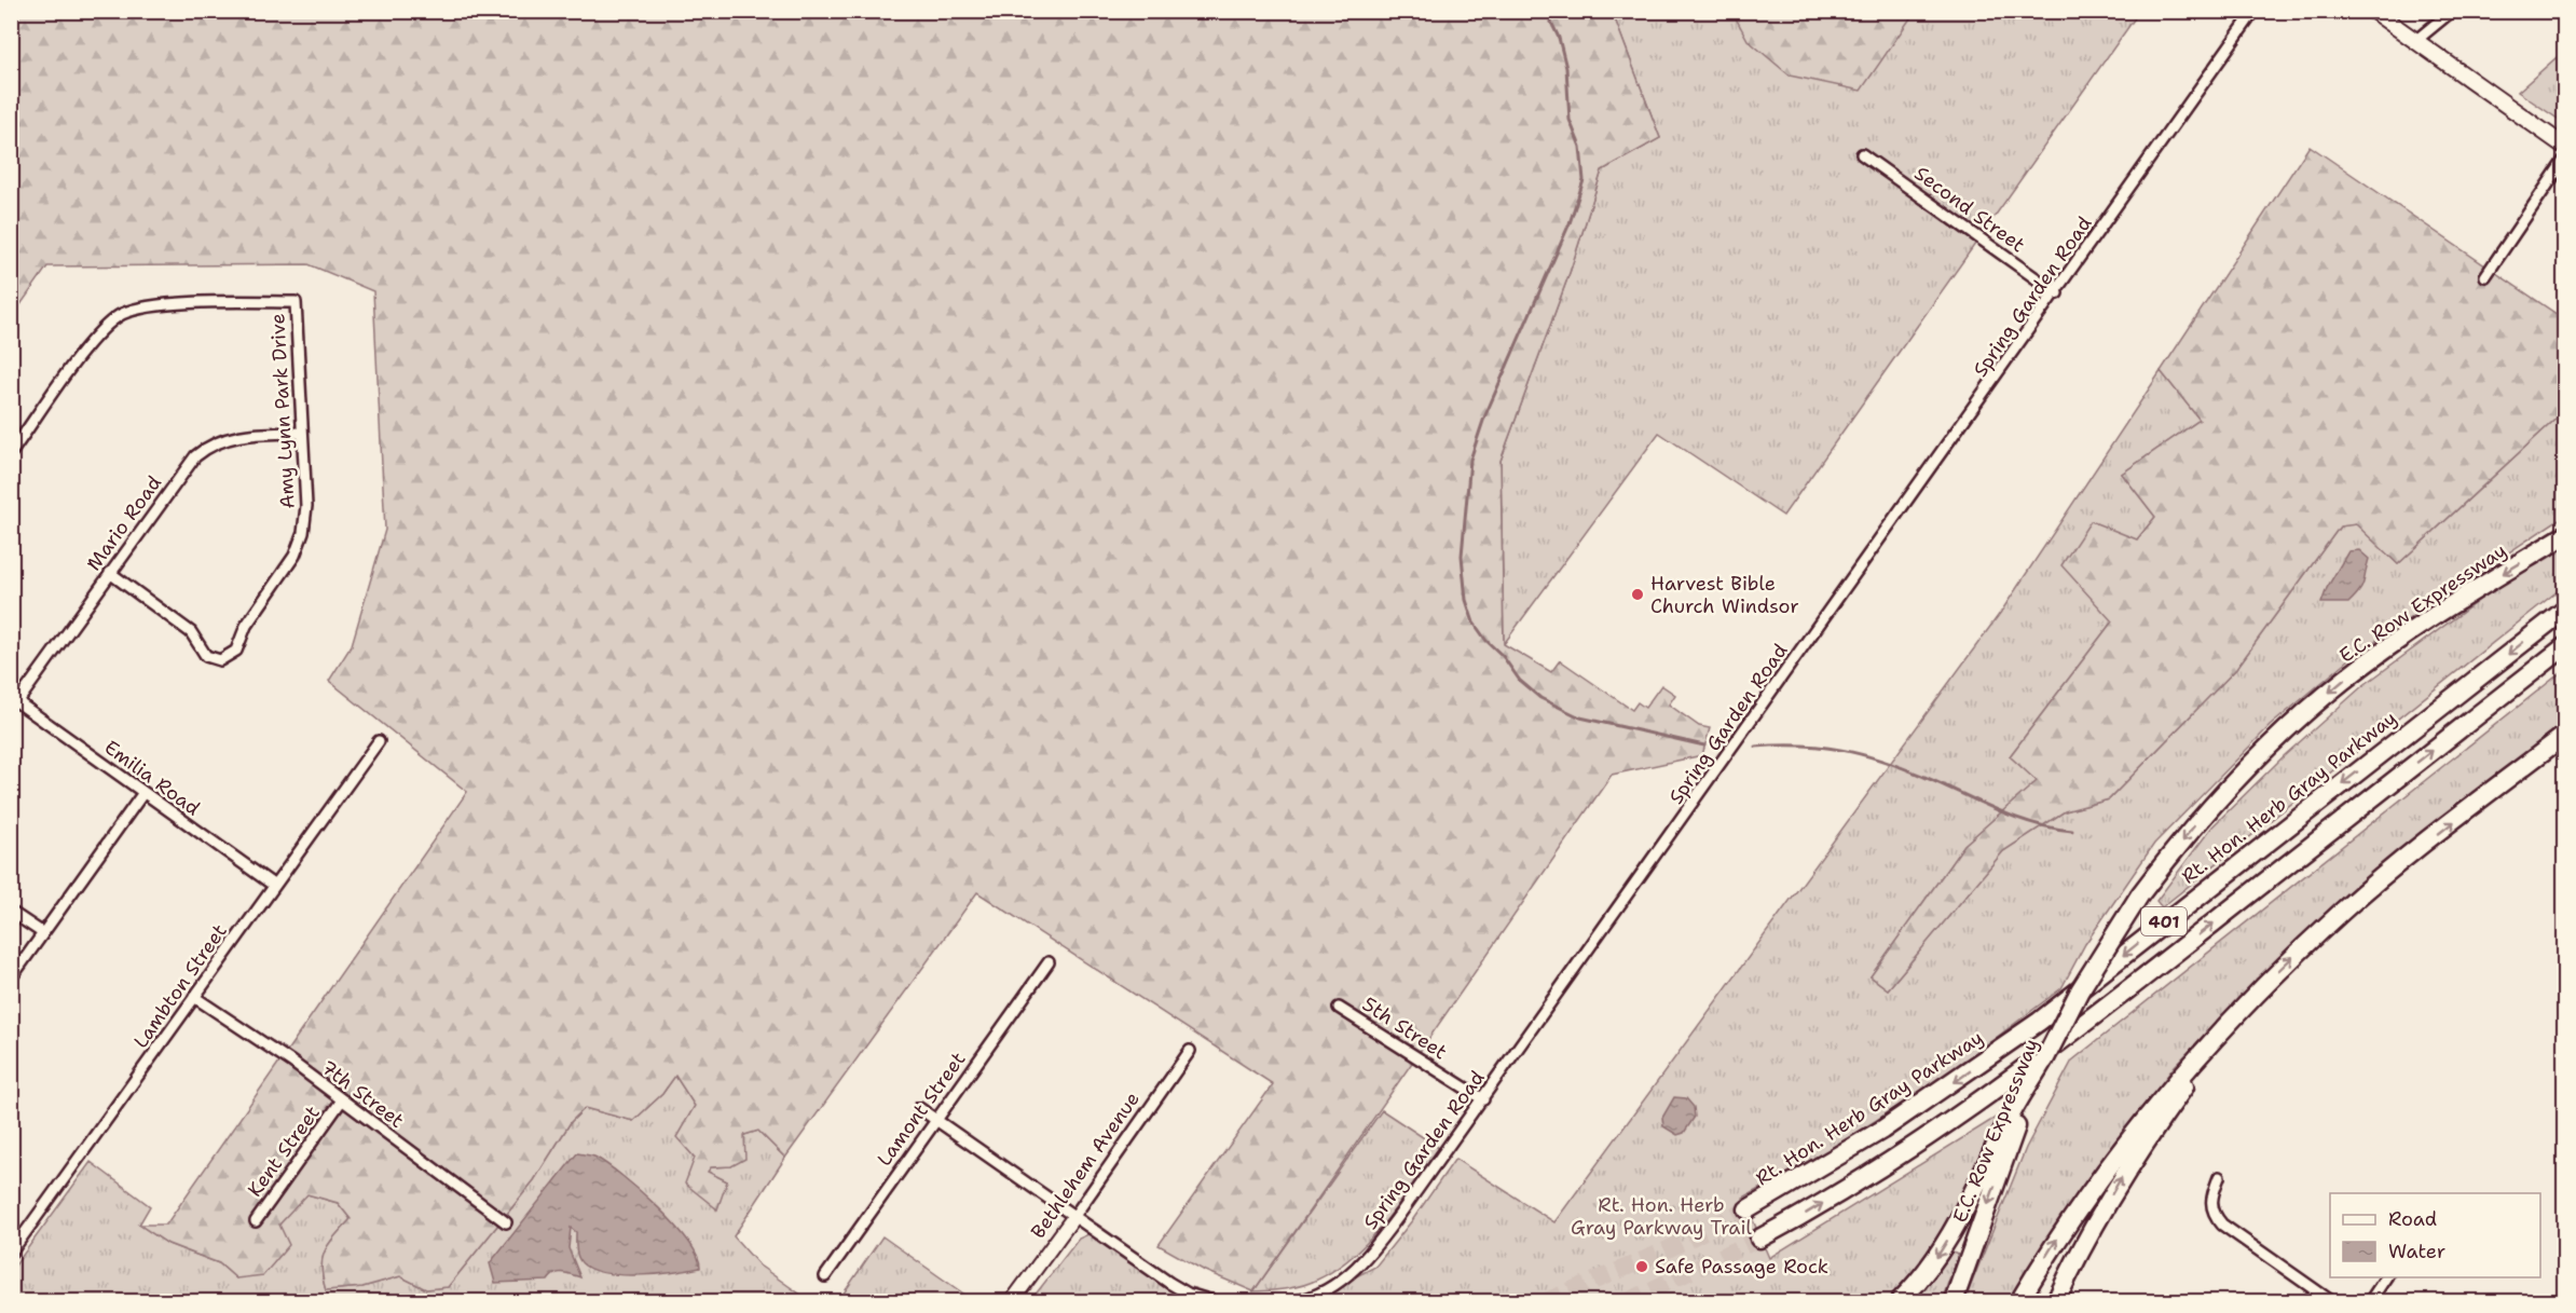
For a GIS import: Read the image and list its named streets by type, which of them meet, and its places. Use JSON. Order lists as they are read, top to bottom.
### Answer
{
  "streets": {
    "highway": ["E.C. Row Expressway", "Rt. Hon. Herb Gray Parkway", "401"],
    "street": [
      "Second Street",
      "Spring Garden Road",
      "Amy Lynn Park Drive",
      "Mario Road",
      "Emilia Road",
      "Lambton Street",
      "5th Street",
      "7th Street",
      "Lamont Street",
      "Kent Street",
      "Bethlehem Avenue"
    ]
  },
  "crossings": [
    ["Second Street", "Spring Garden Road"],
    ["Spring Garden Road", "5th Street"],
    ["Amy Lynn Park Drive", "Mario Road"],
    ["Mario Road", "Emilia Road"],
    ["Emilia Road", "Lambton Street"],
    ["Lambton Street", "7th Street"],
    ["7th Street", "Kent Street"]
  ],
  "parks": ["Rt. Hon. Herb Gray Parkway Trail"],
  "places": ["Harvest Bible Church Windsor", "Safe Passage Rock"],
  "legend": ["Road", "Water"]
}
